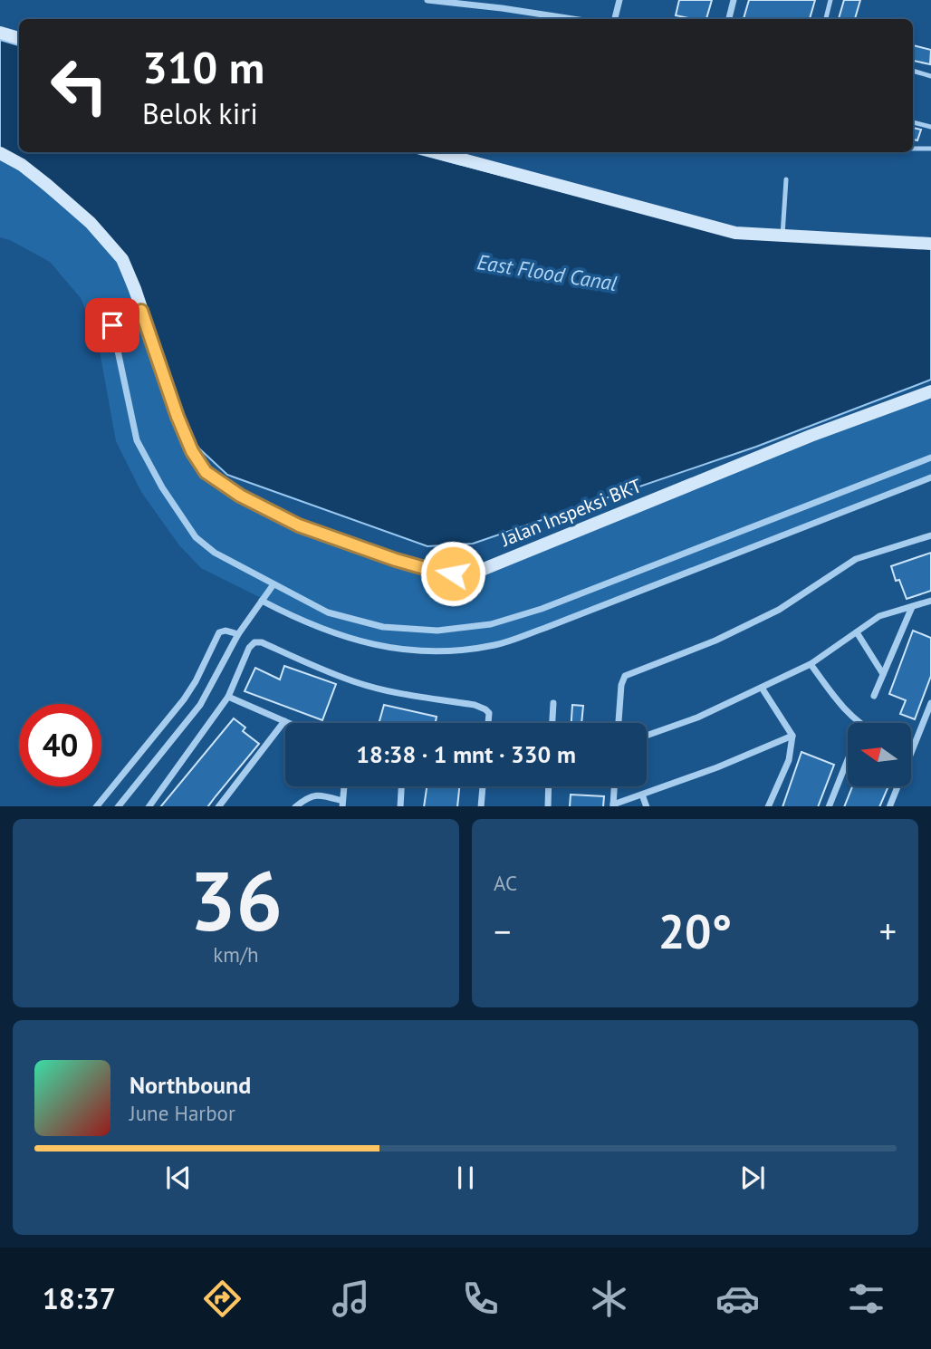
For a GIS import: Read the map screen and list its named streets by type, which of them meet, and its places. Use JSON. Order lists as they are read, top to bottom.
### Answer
{
  "streets": {
    "street": ["Jalan Inspeksi BKT"]
  },
  "water": ["East Flood Canal"],
  "north": "left",
  "page": {
    "turn": ["310 m", "Belok kiri"],
    "limit": "40",
    "trip": "18:38 · 1 mnt · 330 m",
    "tile": [
      ["36", "km/h"],
      "AC"
    ],
    "heat": ["−", "20°", "+"],
    "song": ["Northbound", "June Harbor"],
    "tabs": "18:37"
  }
}
